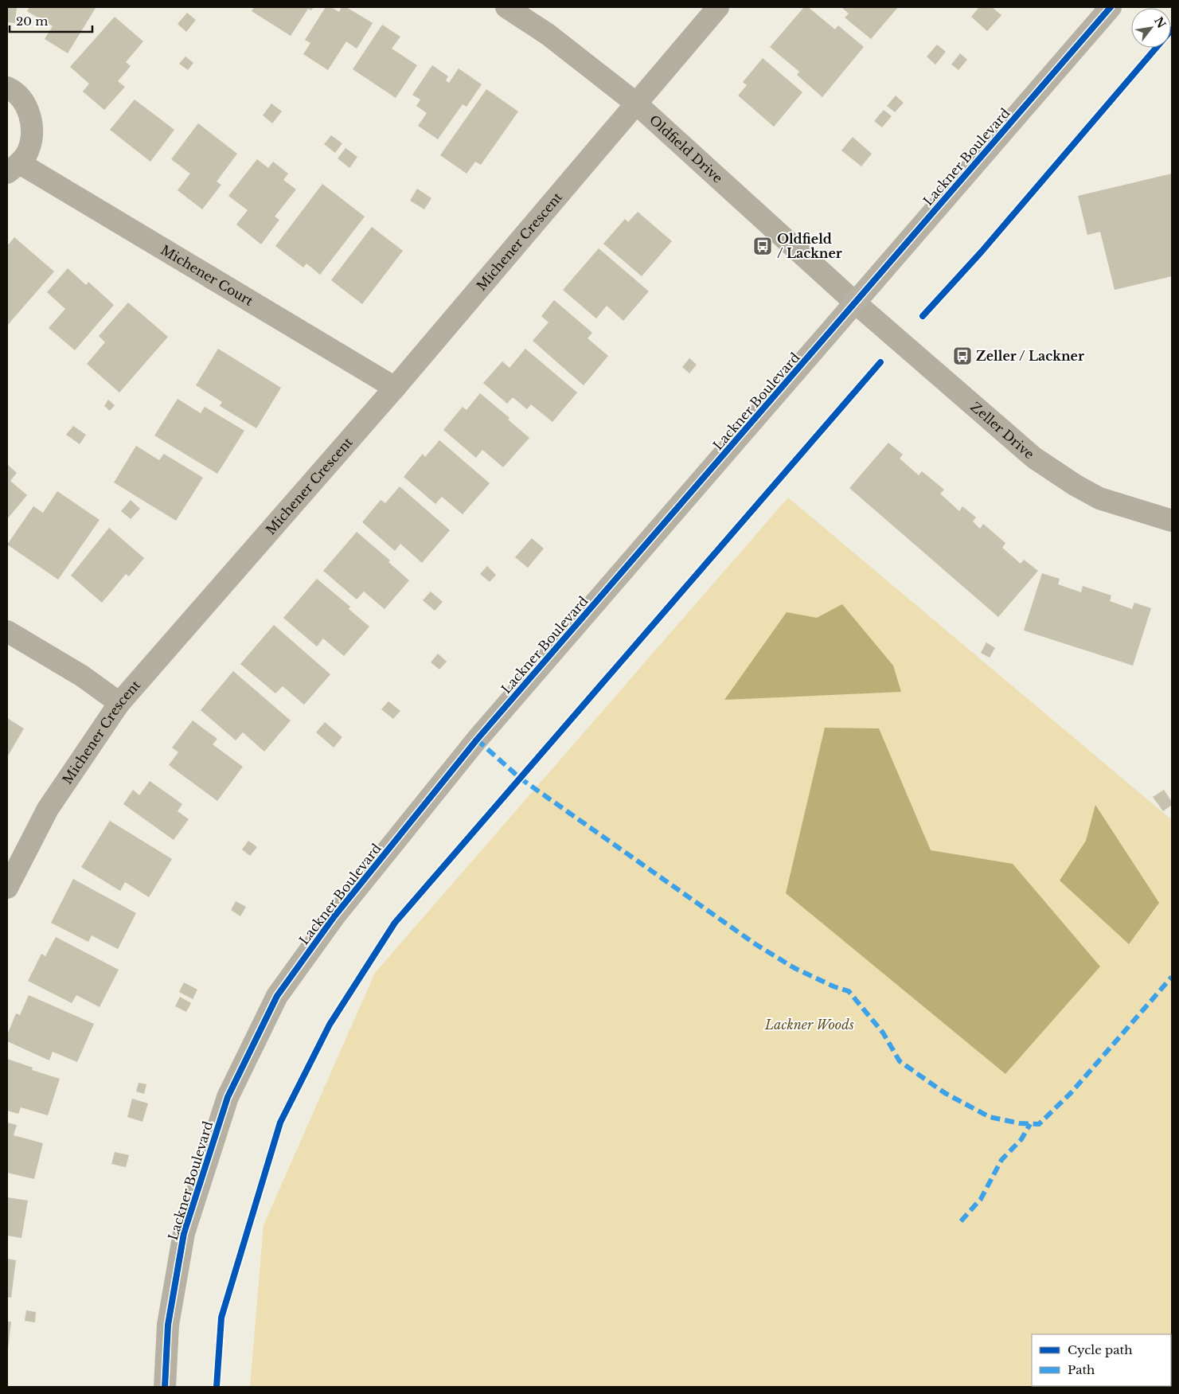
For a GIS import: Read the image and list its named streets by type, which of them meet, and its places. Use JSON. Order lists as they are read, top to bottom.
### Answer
{
  "streets": {
    "main road": ["Lackner Boulevard"],
    "street": [
      "Oldfield Drive",
      "Michener Crescent",
      "Michener Court",
      "Zeller Drive"
    ]
  },
  "crossings": [
    ["Oldfield Drive", "Lackner Boulevard"],
    ["Oldfield Drive", "Michener Crescent"],
    ["Oldfield Drive", "Zeller Drive"],
    ["Lackner Boulevard", "Zeller Drive"],
    ["Michener Crescent", "Michener Court"]
  ],
  "parks": ["Lackner Woods"],
  "places": {
    "bus stop": ["Oldfield / Lackner", "Zeller / Lackner"]
  },
  "legend": ["Cycle path", "Path"],
  "scale_bar": "20 m",
  "north": "top right"
}
